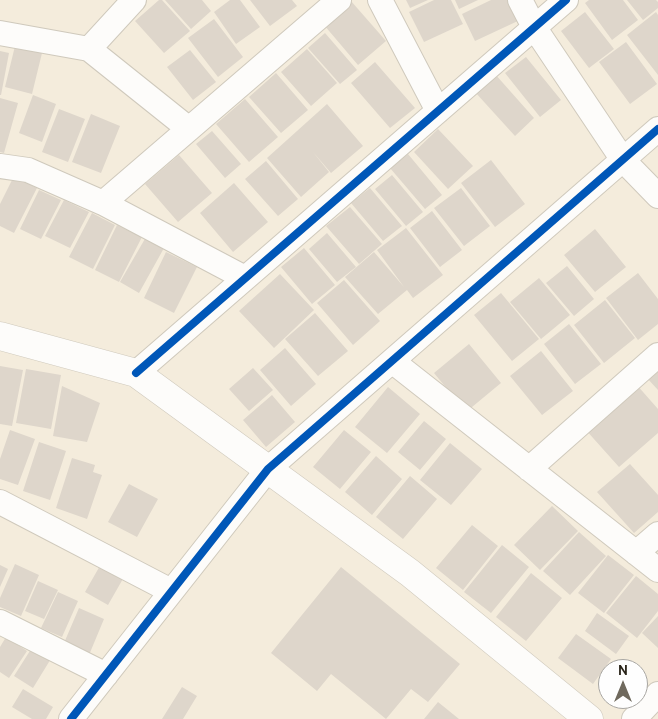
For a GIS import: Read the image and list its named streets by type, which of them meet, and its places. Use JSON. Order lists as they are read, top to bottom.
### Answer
{
  "north": "top"
}
